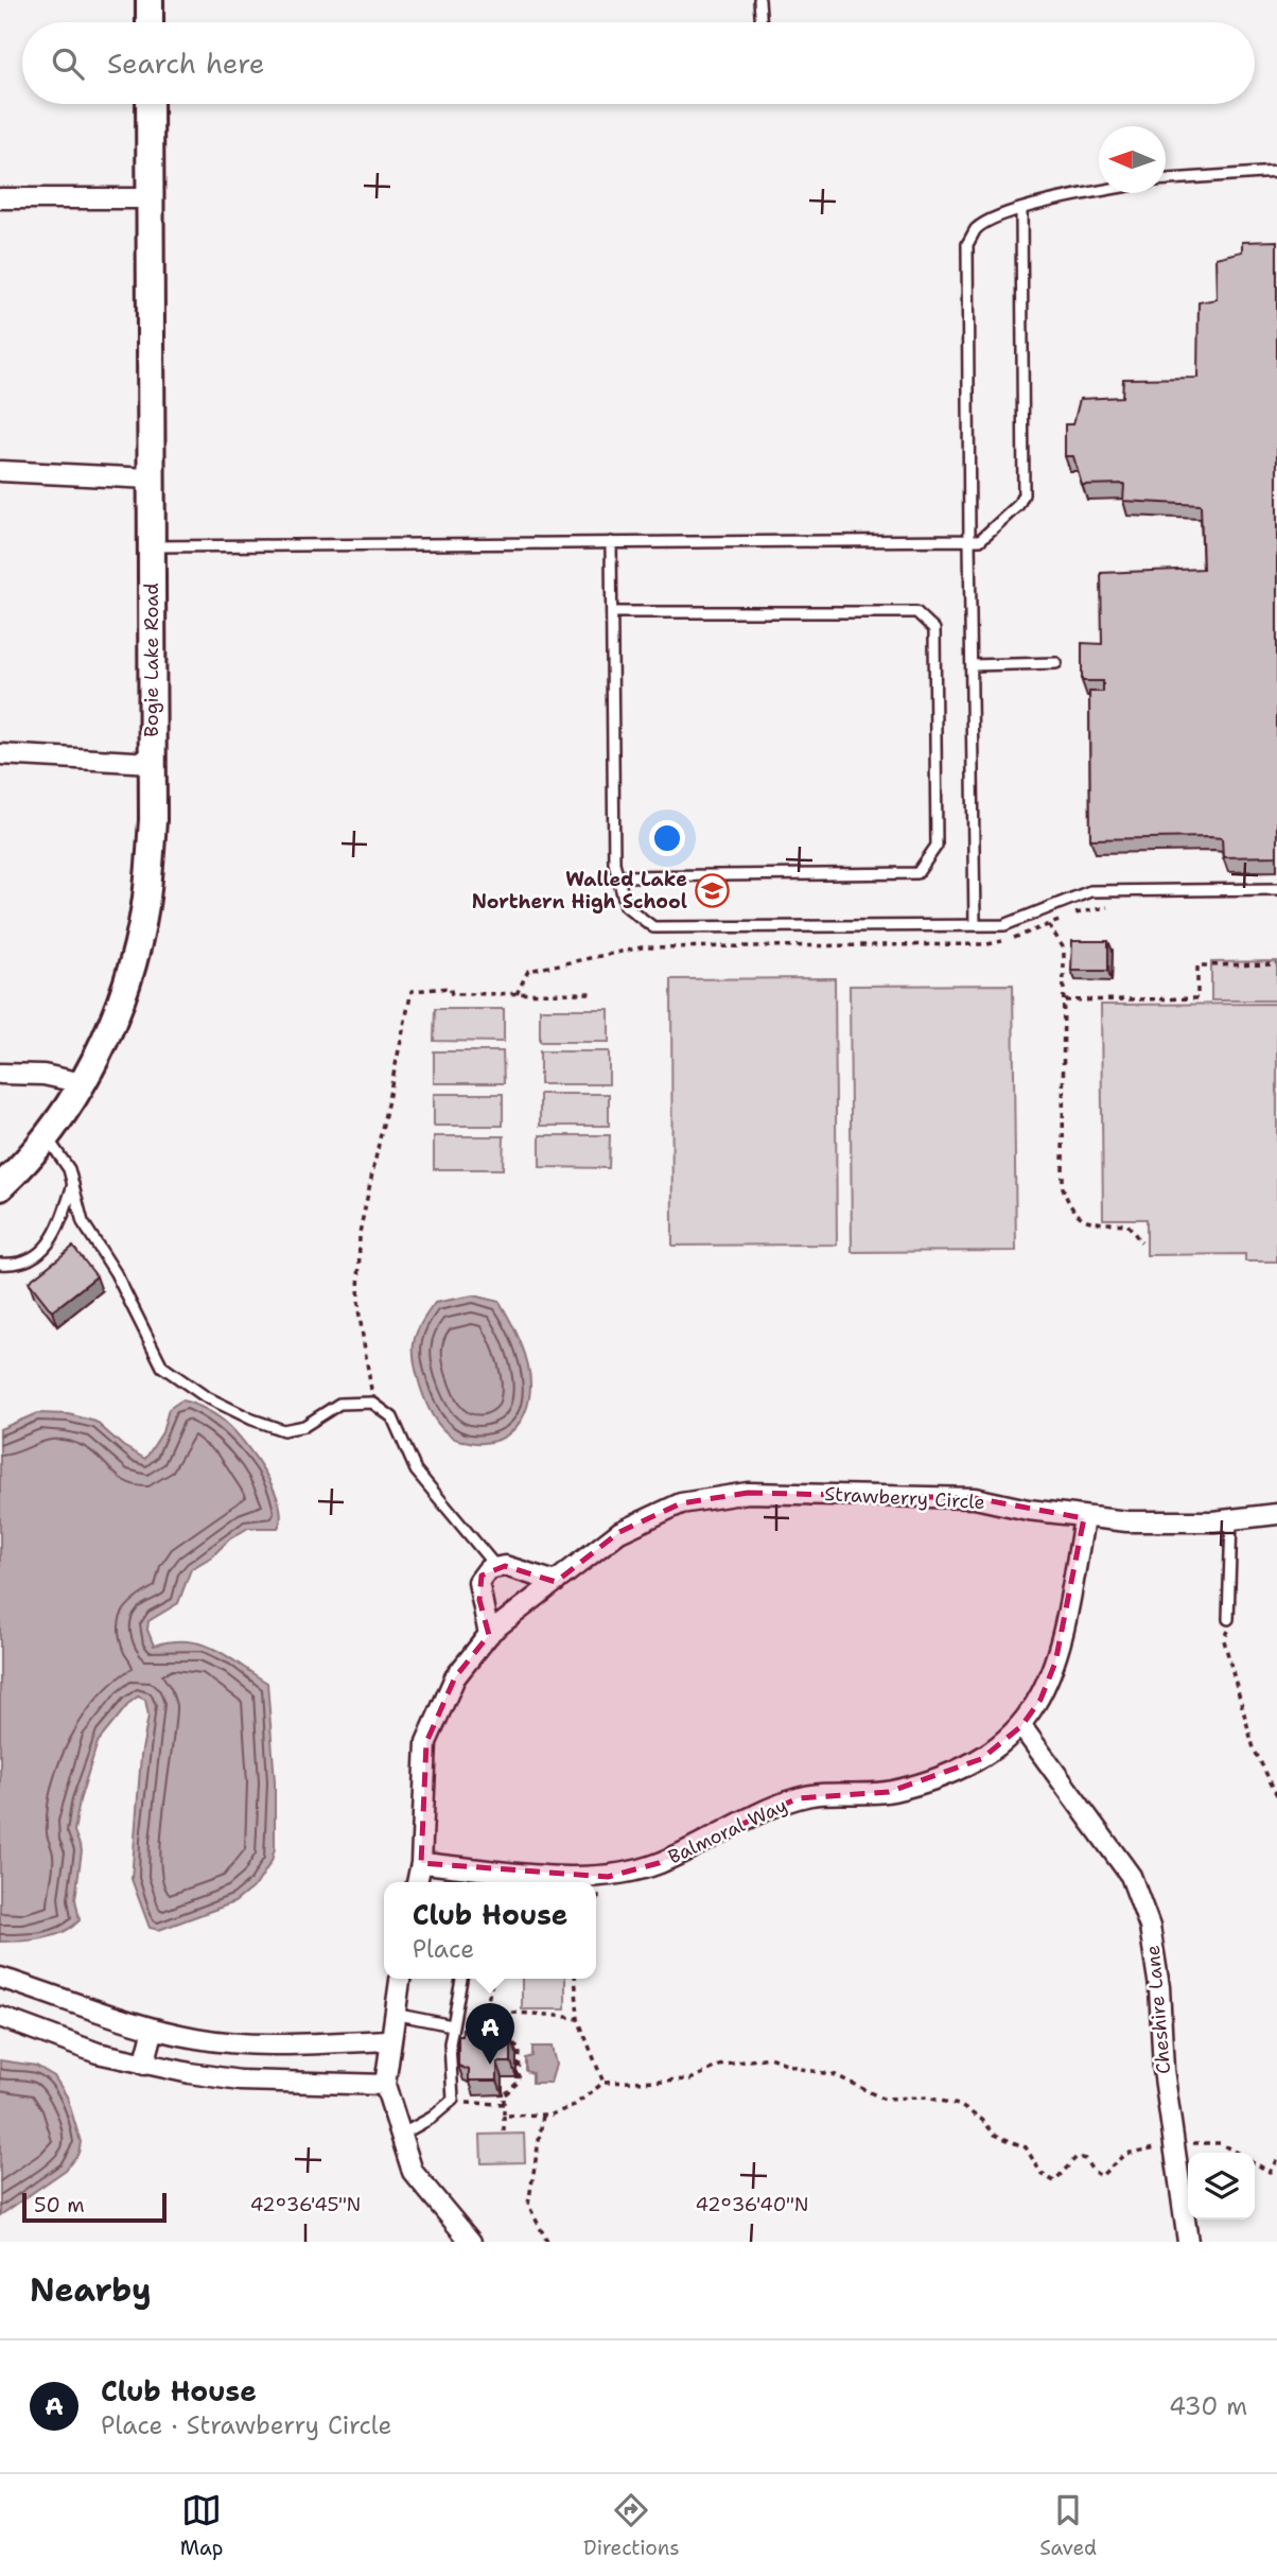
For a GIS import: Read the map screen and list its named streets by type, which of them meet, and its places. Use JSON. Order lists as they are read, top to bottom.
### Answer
{
  "streets": {
    "main road": ["Bogie Lake Road"],
    "street": ["Strawberry Circle", "Balmoral Way", "Cheshire Lane"]
  },
  "crossings": [
    ["Strawberry Circle", "Balmoral Way"],
    ["Balmoral Way", "Cheshire Lane"]
  ],
  "places": {
    "school or university": ["Walled Lake Northern High School"]
  },
  "scale_bar": "50 m",
  "north": "left",
  "page": {
    "search": "Search here",
    "popup": ["Club House", "Place"],
    "pins": "A",
    "scale": "50 m",
    "heading": "Nearby",
    "list": [
      {
        "mark": "A",
        "name": "Club House",
        "note": "Place · Strawberry Circle",
        "value": "430 m"
      }
    ],
    "nav": ["Map", "Directions", "Saved"]
  },
  "coordinates": ["42°36'45\"N", "42°36'40\"N"]
}
